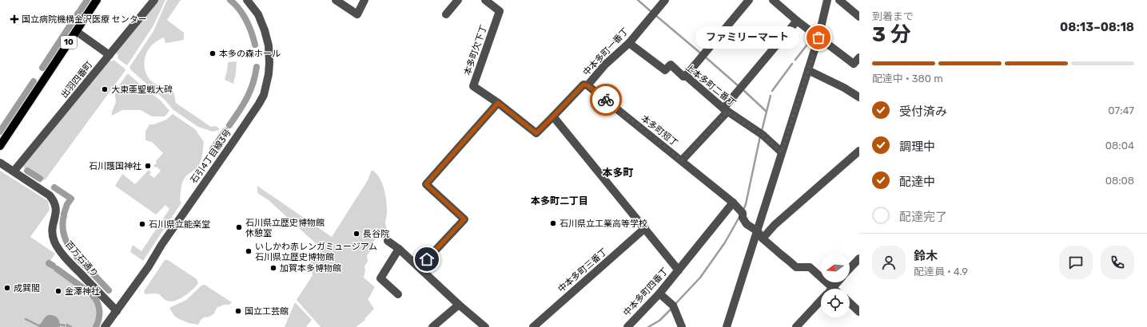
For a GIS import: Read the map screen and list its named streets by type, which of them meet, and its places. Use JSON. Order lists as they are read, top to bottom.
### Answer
{
  "streets": {
    "main road": ["10"],
    "street": [
      "本多町欠下丁",
      "中本多町一番丁",
      "出羽四番町",
      "上本多町二番丁",
      "本多町短丁",
      "石引4丁目線3号",
      "百万石通り",
      "中本多町三番丁",
      "中本多町四番丁"
    ]
  },
  "crossings": [
    ["中本多町一番丁", "上本多町二番丁"],
    ["中本多町一番丁", "本多町短丁"],
    ["出羽四番町", "百万石通り"],
    ["本多町短丁", "中本多町四番丁"],
    ["石引4丁目線3号", "百万石通り"]
  ],
  "districts": ["本多町", "本多町二丁目"],
  "places": {
    "health": ["国立病院機構金沢医療 センター"],
    "other": [
      "ファミリーマート",
      "本多の森ホール",
      "大東亜聖戦大碑",
      "石川護国神社",
      "石川県立工業高等学校",
      "石川県立能楽堂",
      "石川県立歴史博物館 休憩室",
      "長谷院",
      "いしかわ赤レンガミュージアム 石川県立歴史博物館",
      "加賀本多博物館",
      "成巽閣",
      "金澤神社",
      "国立工芸館"
    ]
  },
  "north": "left",
  "page": {
    "heading": ["3 分", "到着まで", "08:13–08:18"],
    "panel": ["鈴木", "配達員 · 4.9"],
    "bubble": "ファミリーマート",
    "bar": "配達中 · 380 m",
    "list": [
      ["受付済み", "07:47"],
      ["調理中", "08:04"],
      ["配達中", "08:08"],
      "配達完了"
    ]
  }
}
